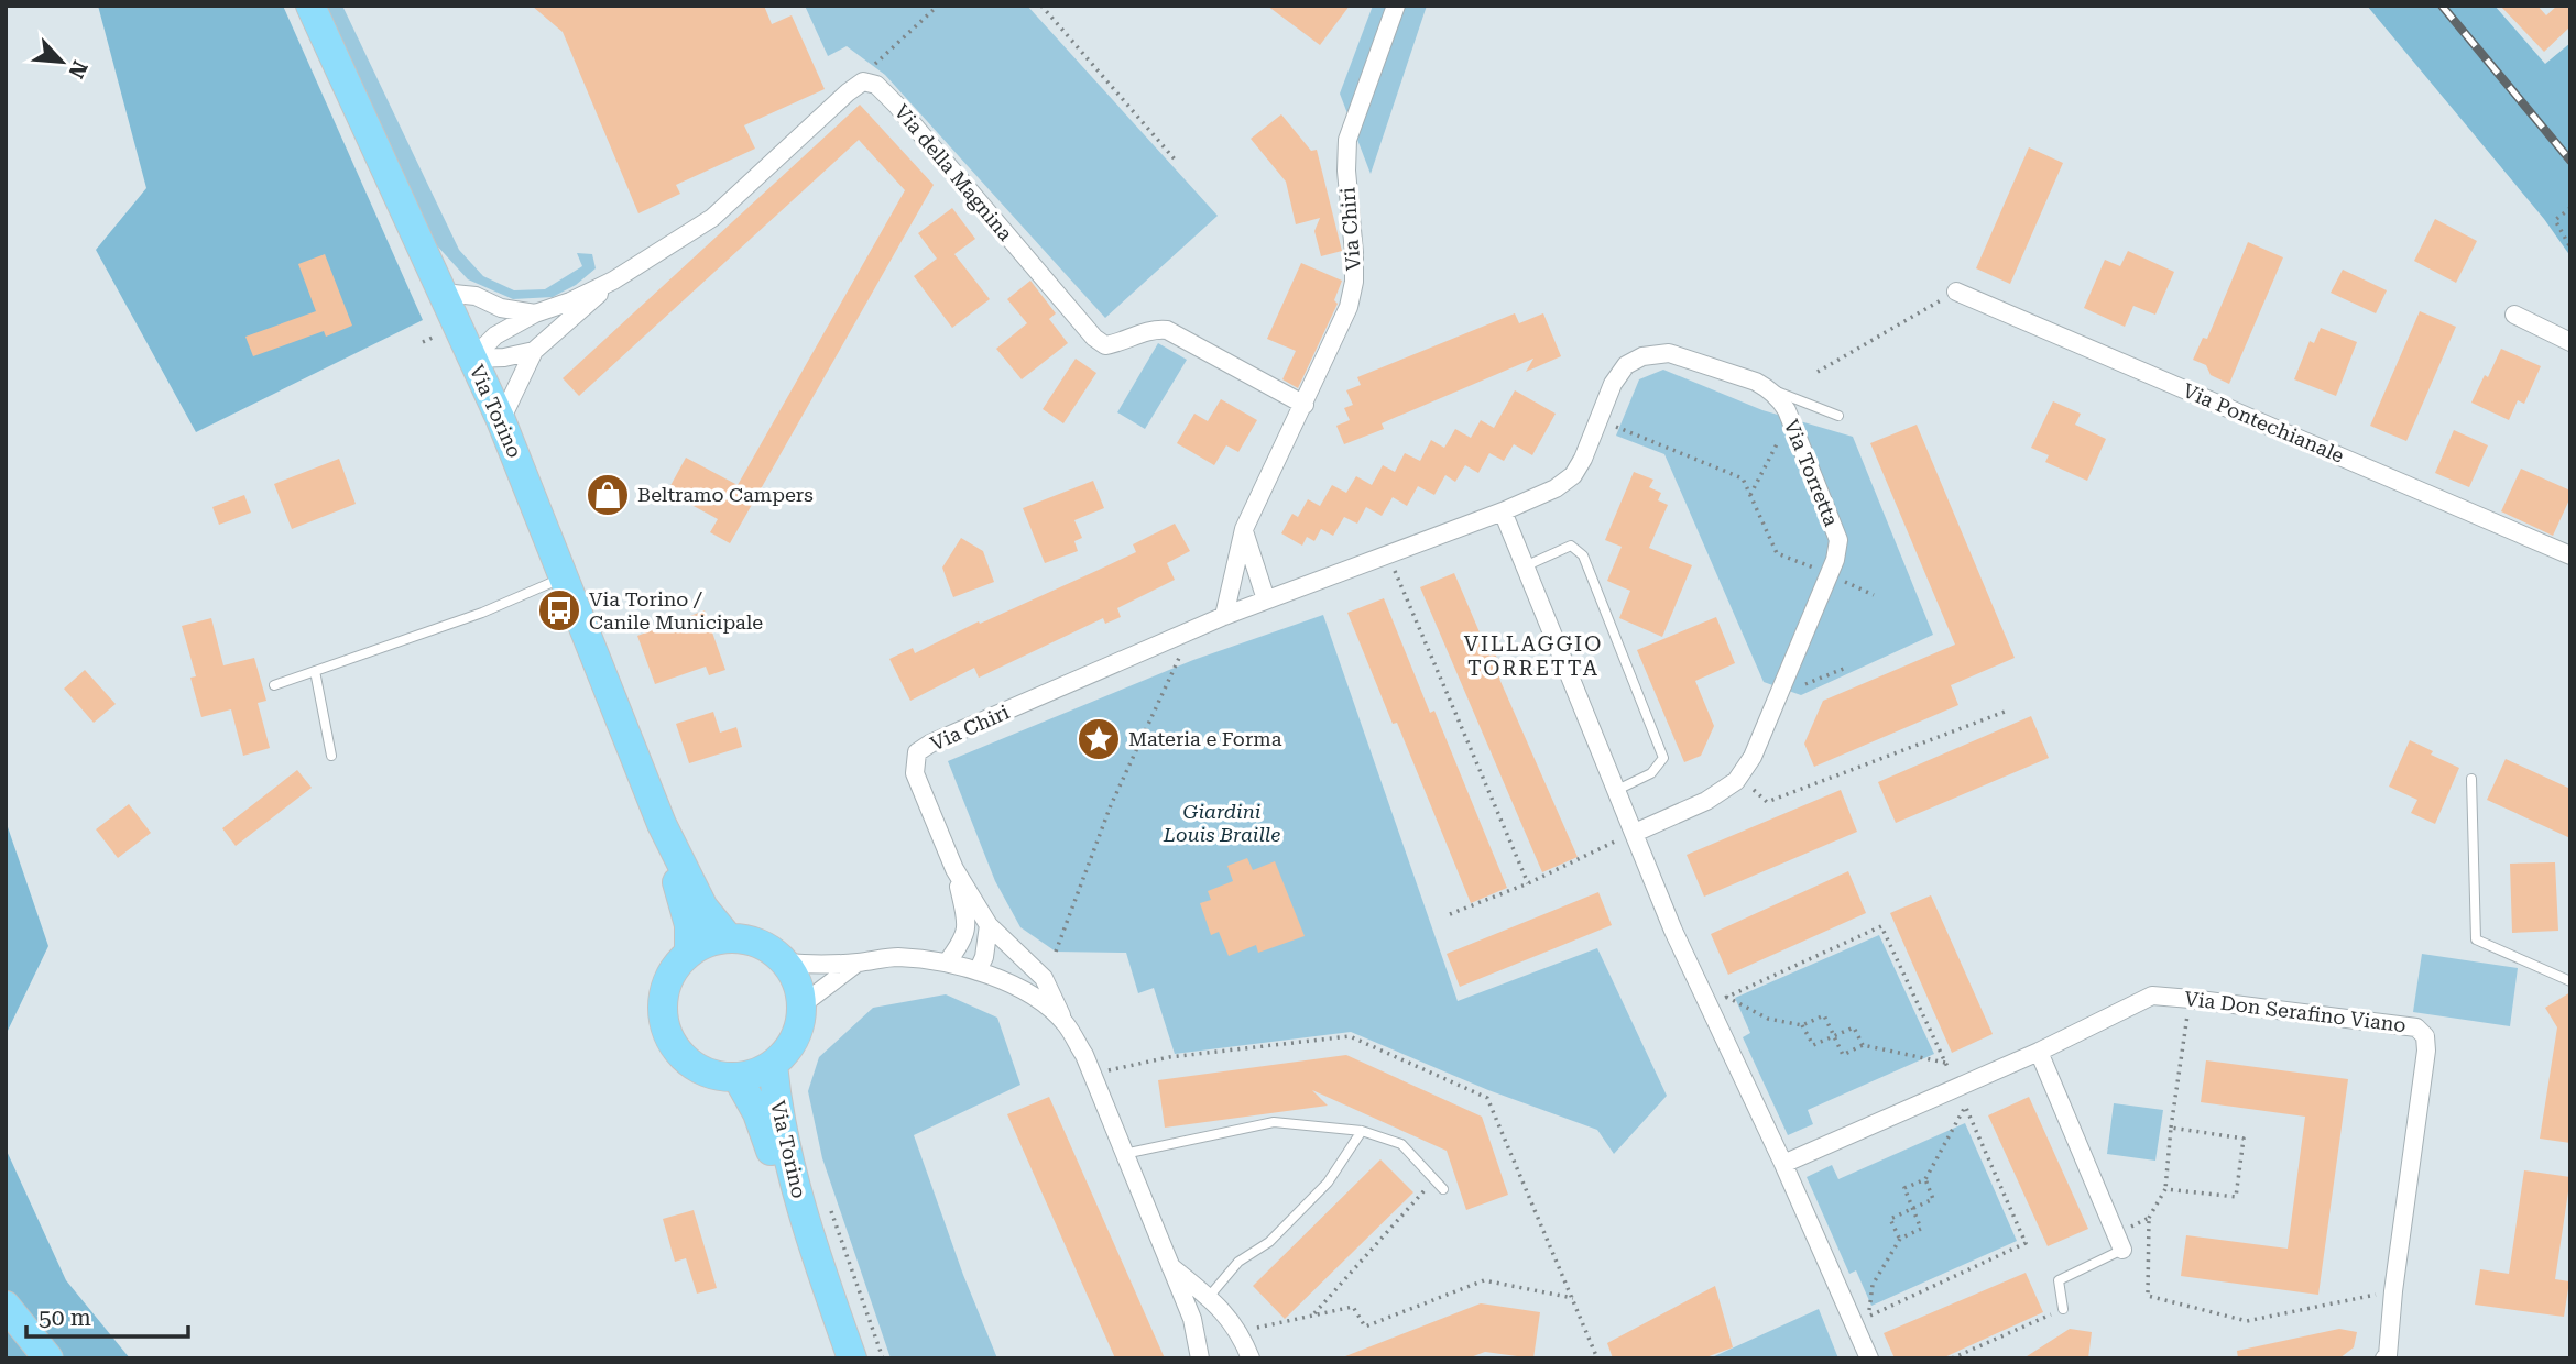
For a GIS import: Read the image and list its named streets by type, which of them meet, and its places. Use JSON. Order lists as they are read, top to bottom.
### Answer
{
  "streets": {
    "main road": ["Via Torino"],
    "street": [
      "Via della Magnina",
      "Via Chiri",
      "Via Pontechianale",
      "Via Torretta",
      "Via Don Serafino Viano"
    ]
  },
  "crossings": [
    ["Via della Magnina", "Via Chiri"],
    ["Via Chiri", "Via Torino"]
  ],
  "districts": ["VILLAGGIO TORRETTA"],
  "parks": ["Giardini Louis Braille"],
  "places": {
    "shop": ["Beltramo Campers"],
    "bus stop": ["Via Torino / Canile Municipale"],
    "place": ["Materia e Forma"]
  },
  "scale_bar": "50 m",
  "north": "bottom right"
}
